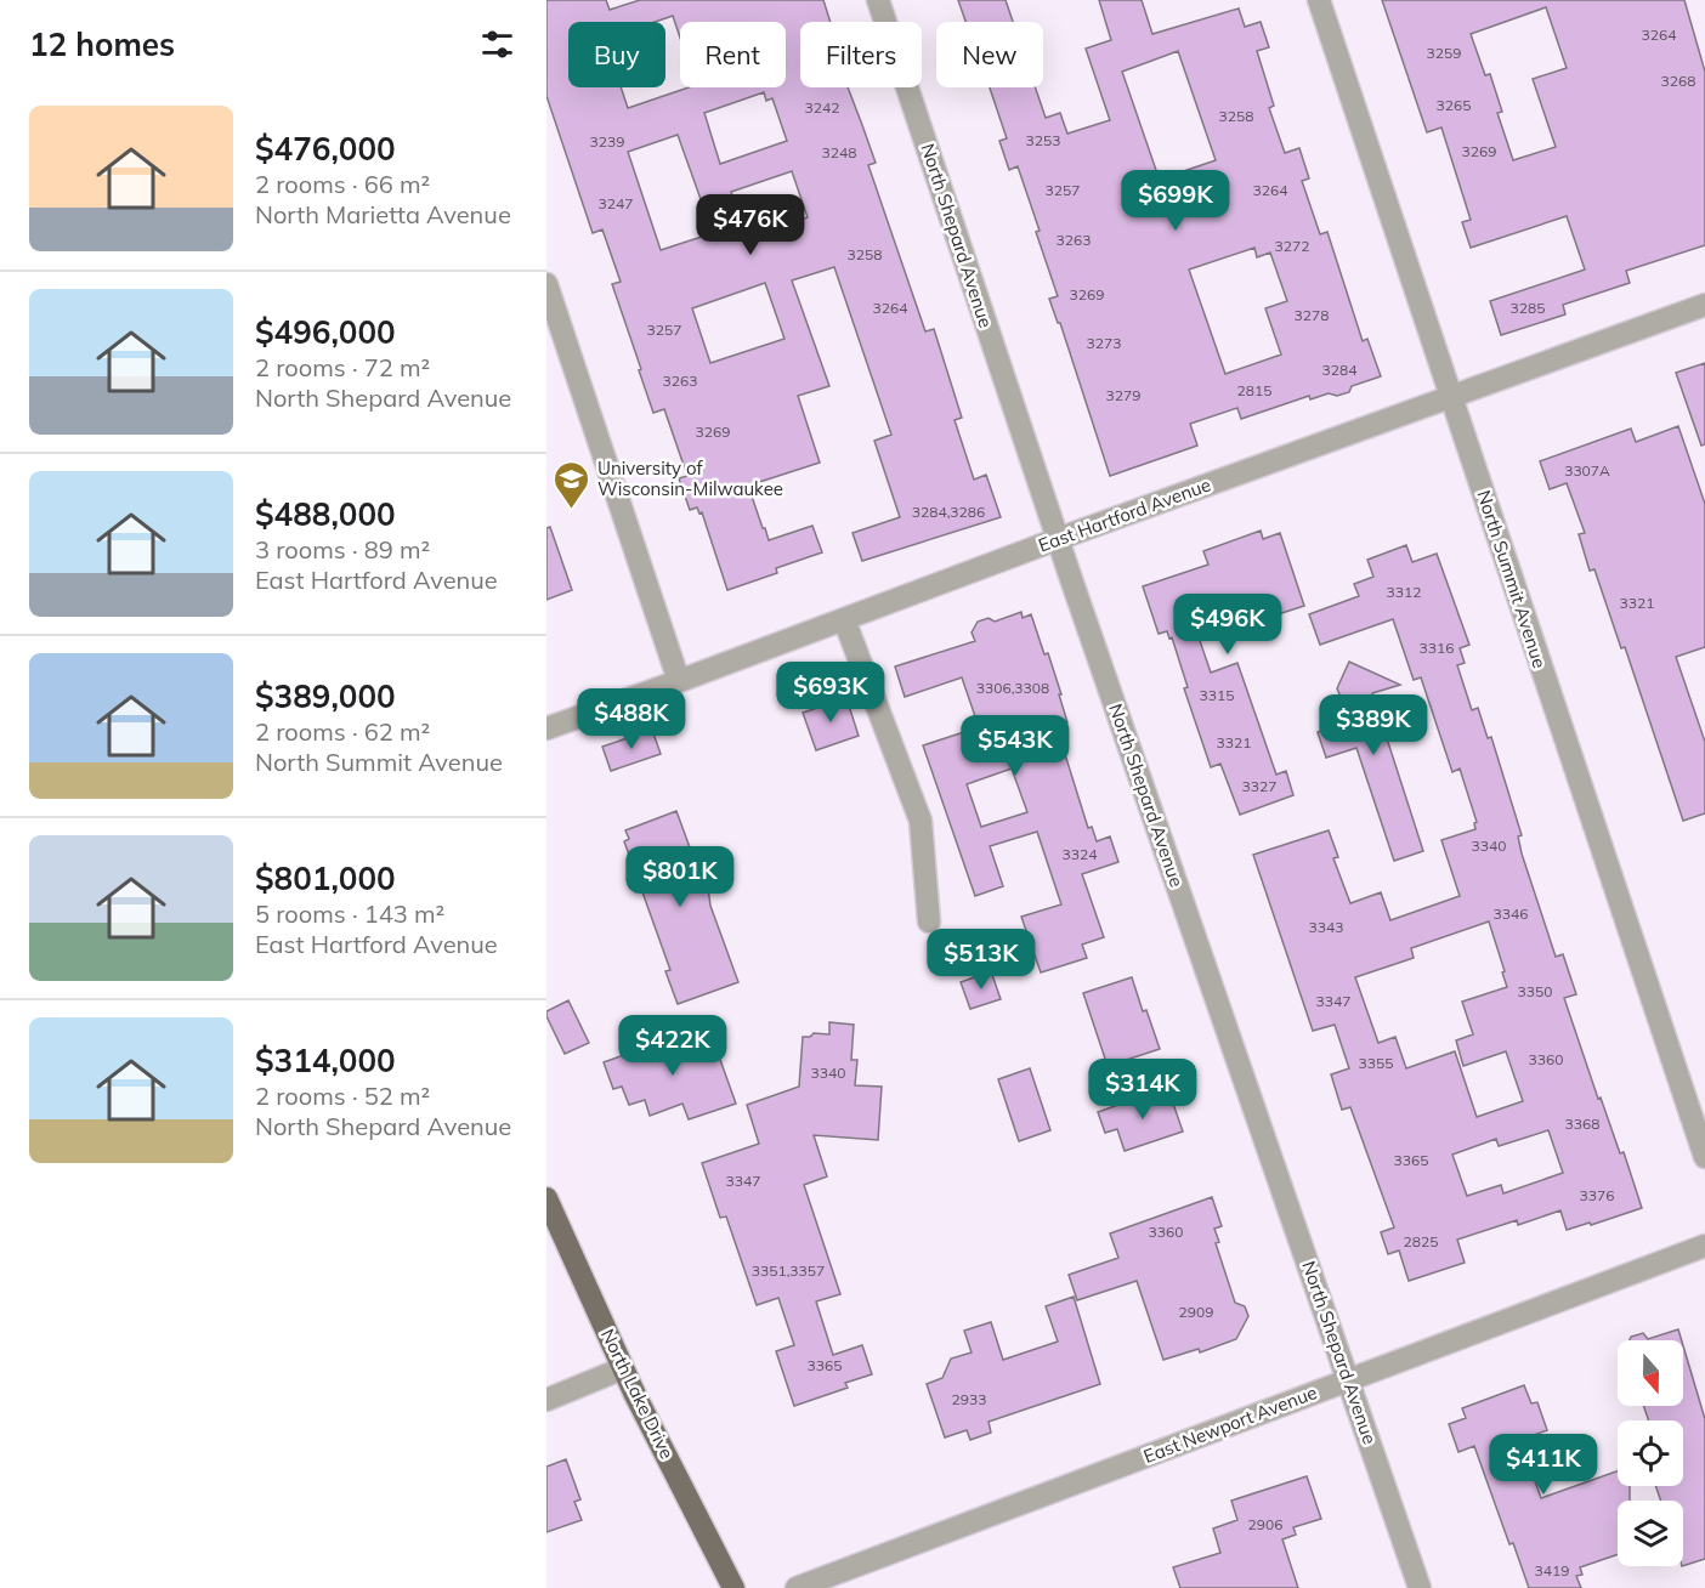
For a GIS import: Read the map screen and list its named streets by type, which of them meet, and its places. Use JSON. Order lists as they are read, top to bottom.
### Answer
{
  "streets": {
    "main road": ["North Lake Drive"],
    "street": [
      "North Shepard Avenue",
      "East Hartford Avenue",
      "North Summit Avenue",
      "East Newport Avenue"
    ]
  },
  "crossings": [
    ["North Shepard Avenue", "East Hartford Avenue"],
    ["North Shepard Avenue", "East Newport Avenue"],
    ["East Hartford Avenue", "North Summit Avenue"]
  ],
  "places": {
    "school or university": ["University of Wisconsin-Milwaukee"]
  },
  "house_numbers": [
    "3264",
    "3259",
    "3268",
    "3265",
    "3242",
    "3258",
    "3253",
    "3239",
    "3269",
    "3248",
    "3257",
    "3264",
    "3247",
    "3263",
    "3272",
    "3258",
    "3269",
    "3264",
    "3285",
    "3278",
    "3257",
    "3273",
    "3284",
    "3263",
    "2815",
    "3279",
    "3269",
    "3307A",
    "3284,3286",
    "3312",
    "3321",
    "3316",
    "3306,3308",
    "3315",
    "3321",
    "3327",
    "3340",
    "3324",
    "3346",
    "3343",
    "3350",
    "3347",
    "3360",
    "3355",
    "3340",
    "3368",
    "3365",
    "3347",
    "3376",
    "3360",
    "2825",
    "3351,3357",
    "2909",
    "3365",
    "2933",
    "2906",
    "3419"
  ],
  "north": "bottom",
  "page": {
    "heading": "12 homes",
    "chip": [
      "Buy",
      "Rent",
      "Filters",
      "New"
    ],
    "list": [
      {
        "name": "$476,000",
        "note": "2 rooms · 66 m² · North Marietta Avenue"
      },
      {
        "name": "$496,000",
        "note": "2 rooms · 72 m² · North Shepard Avenue"
      },
      {
        "name": "$488,000",
        "note": "3 rooms · 89 m² · East Hartford Avenue"
      },
      {
        "name": "$389,000",
        "note": "2 rooms · 62 m² · North Summit Avenue"
      },
      {
        "name": "$801,000",
        "note": "5 rooms · 143 m² · East Hartford Avenue"
      },
      {
        "name": "$314,000",
        "note": "2 rooms · 52 m² · North Shepard Avenue"
      }
    ],
    "price": [
      "$699K",
      "$476K",
      "$496K",
      "$693K",
      "$488K",
      "$389K",
      "$543K",
      "$801K",
      "$513K",
      "$422K",
      "$314K",
      "$411K"
    ]
  }
}
